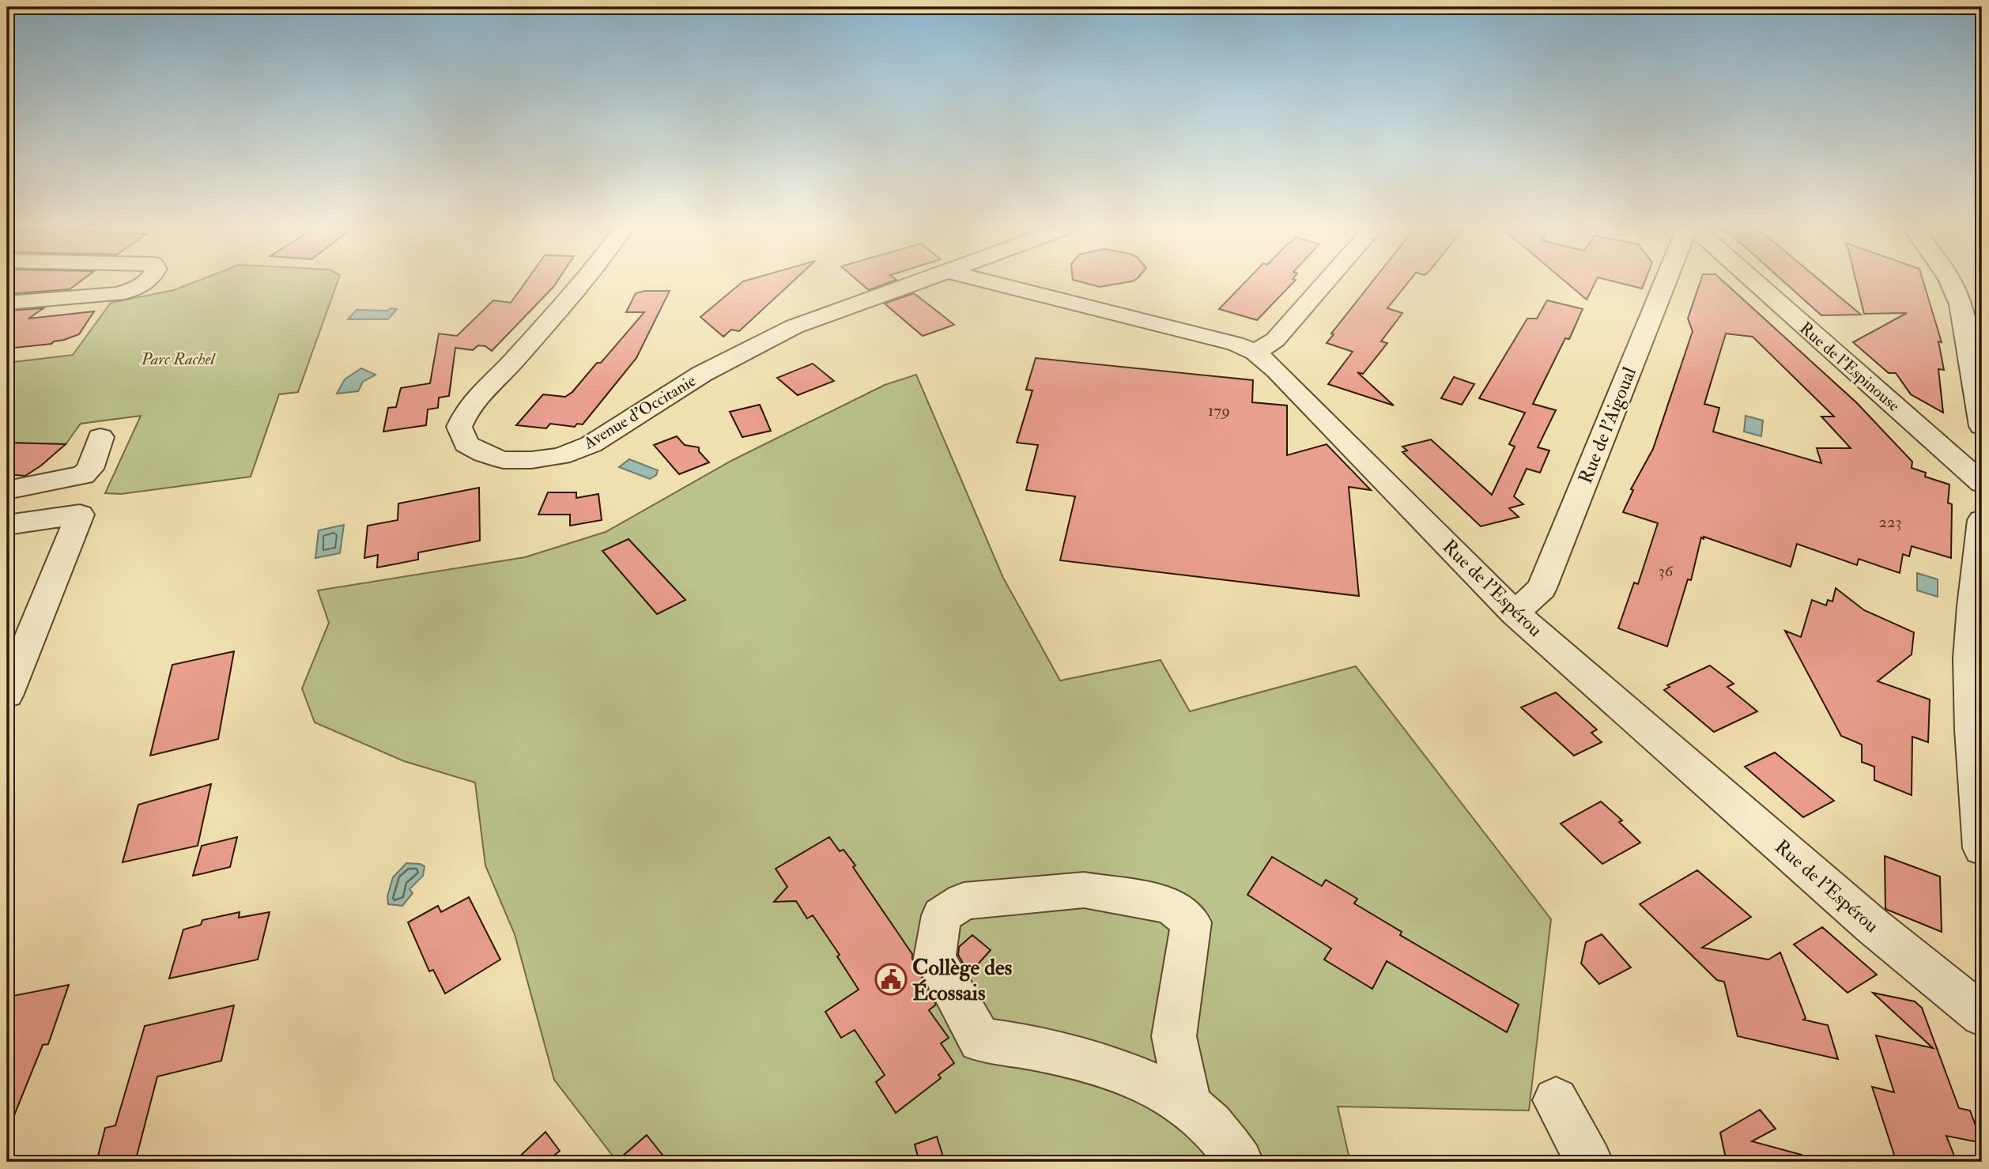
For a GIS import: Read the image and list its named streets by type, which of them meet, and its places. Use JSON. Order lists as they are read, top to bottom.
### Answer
{
  "streets": {
    "street": [
      "Rue de l'Espinouse",
      "Avenue d'Occitanie",
      "Rue de l'Aigoual",
      "Rue de l'Espérou"
    ]
  },
  "crossings": [
    ["Rue de l'Aigoual", "Rue de l'Espérou"]
  ],
  "parks": ["Parc Rachel"],
  "places": {
    "public building": ["Collège des Écossais"]
  },
  "house_numbers": ["179", "223", "36"]
}
